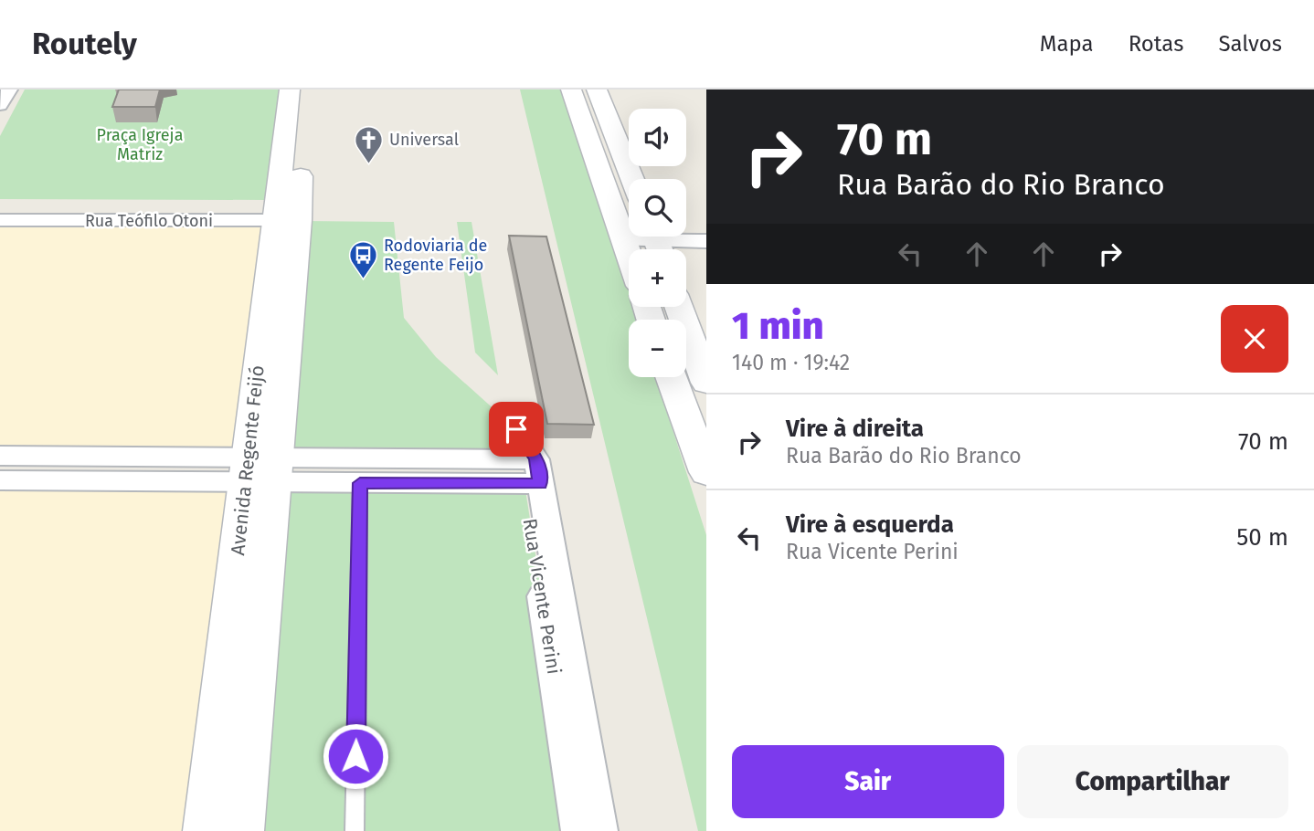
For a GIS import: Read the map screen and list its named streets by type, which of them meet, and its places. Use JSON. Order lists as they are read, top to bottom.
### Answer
{
  "streets": {
    "street": ["Rua Teófilo Otoni", "Avenida Regente Feijó", "Rua Vicente Perini"]
  },
  "crossings": [
    ["Rua Teófilo Otoni", "Avenida Regente Feijó"]
  ],
  "parks": ["Praça Igreja Matriz"],
  "places": {
    "church": ["Universal"],
    "bus stop": ["Rodoviaria de Regente Feijo"]
  },
  "page": {
    "header": "Routely",
    "nav": ["Mapa", "Rotas", "Salvos"],
    "turn": ["70 m", "Rua Barão do Rio Branco"],
    "map_buttons": ["+", "−"],
    "heading": ["1 min", "140 m · 19:42"],
    "list": [
      {
        "name": "Vire à direita",
        "note": "Rua Barão do Rio Branco",
        "value": "70 m"
      },
      {
        "name": "Vire à esquerda",
        "note": "Rua Vicente Perini",
        "value": "50 m"
      }
    ],
    "buttons": ["Sair", "Compartilhar"]
  }
}
